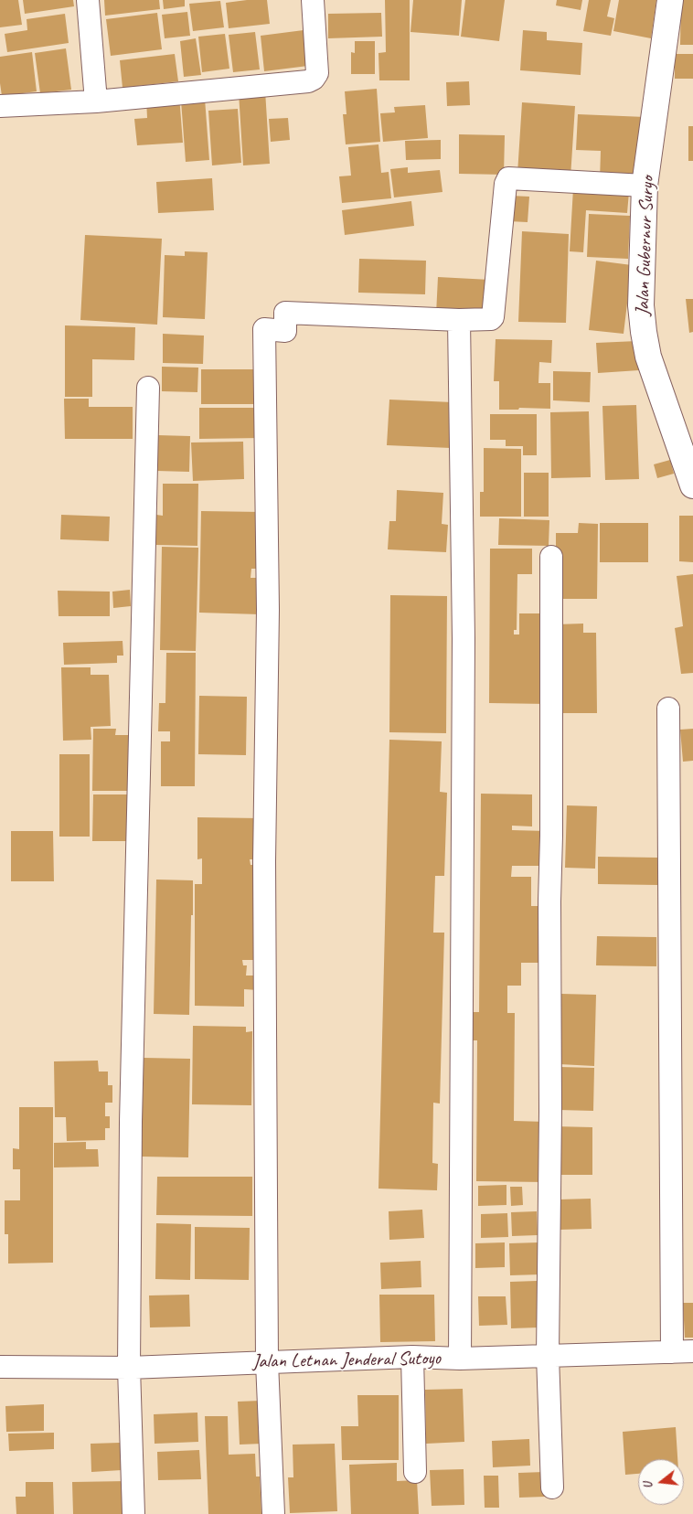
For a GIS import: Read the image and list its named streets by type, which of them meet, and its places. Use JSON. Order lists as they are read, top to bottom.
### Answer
{
  "streets": {
    "main road": ["Jalan Gubernur Suryo"],
    "street": ["Jalan Letnan Jenderal Sutoyo"]
  },
  "north": "left"
}
